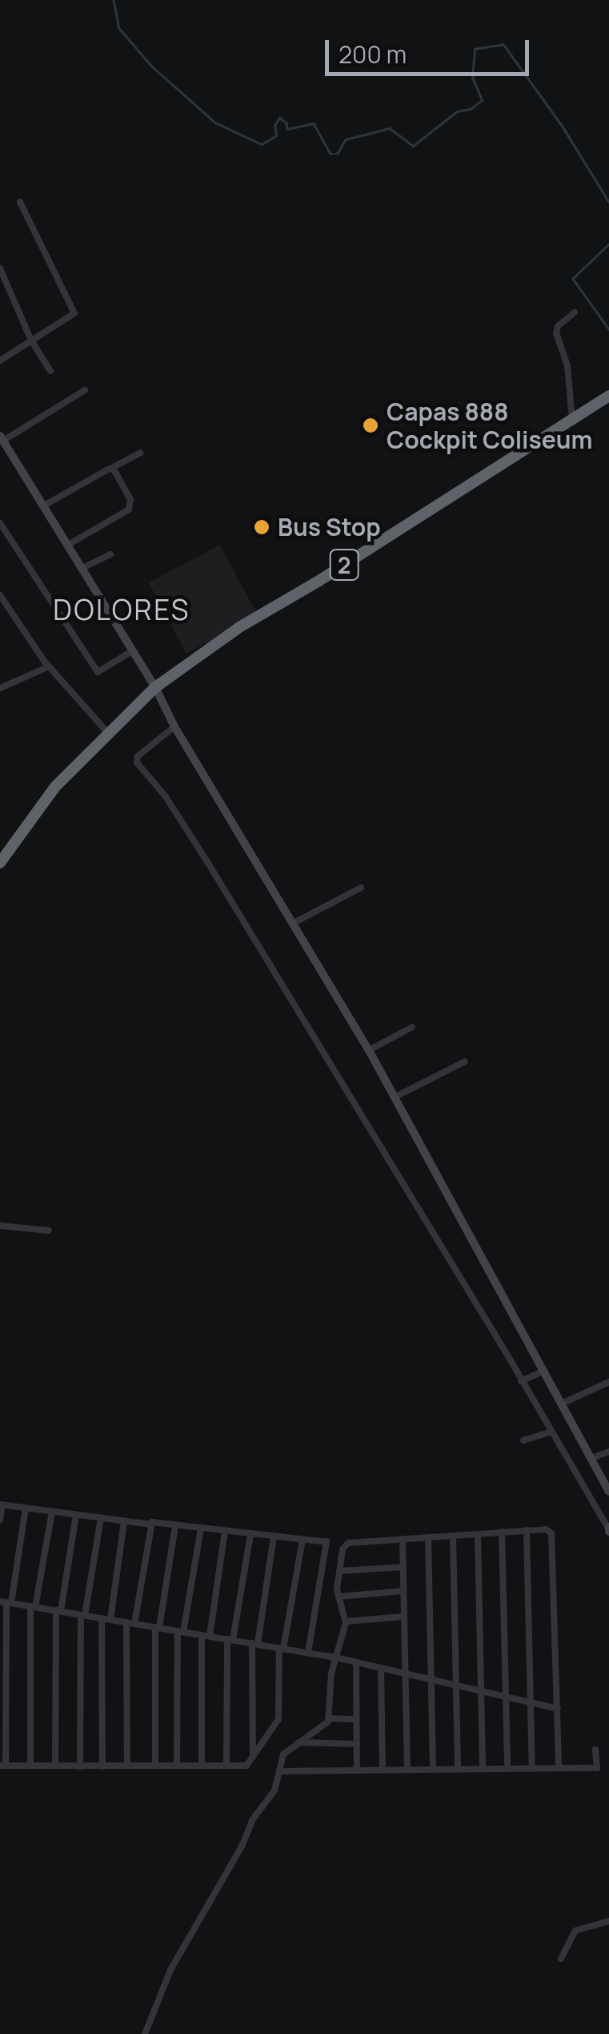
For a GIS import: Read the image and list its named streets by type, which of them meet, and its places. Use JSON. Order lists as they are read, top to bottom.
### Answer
{
  "streets": {
    "highway": ["2"]
  },
  "districts": ["DOLORES"],
  "places": ["Capas 888 Cockpit Coliseum", "Bus Stop"],
  "scale_bar": "200 m"
}
